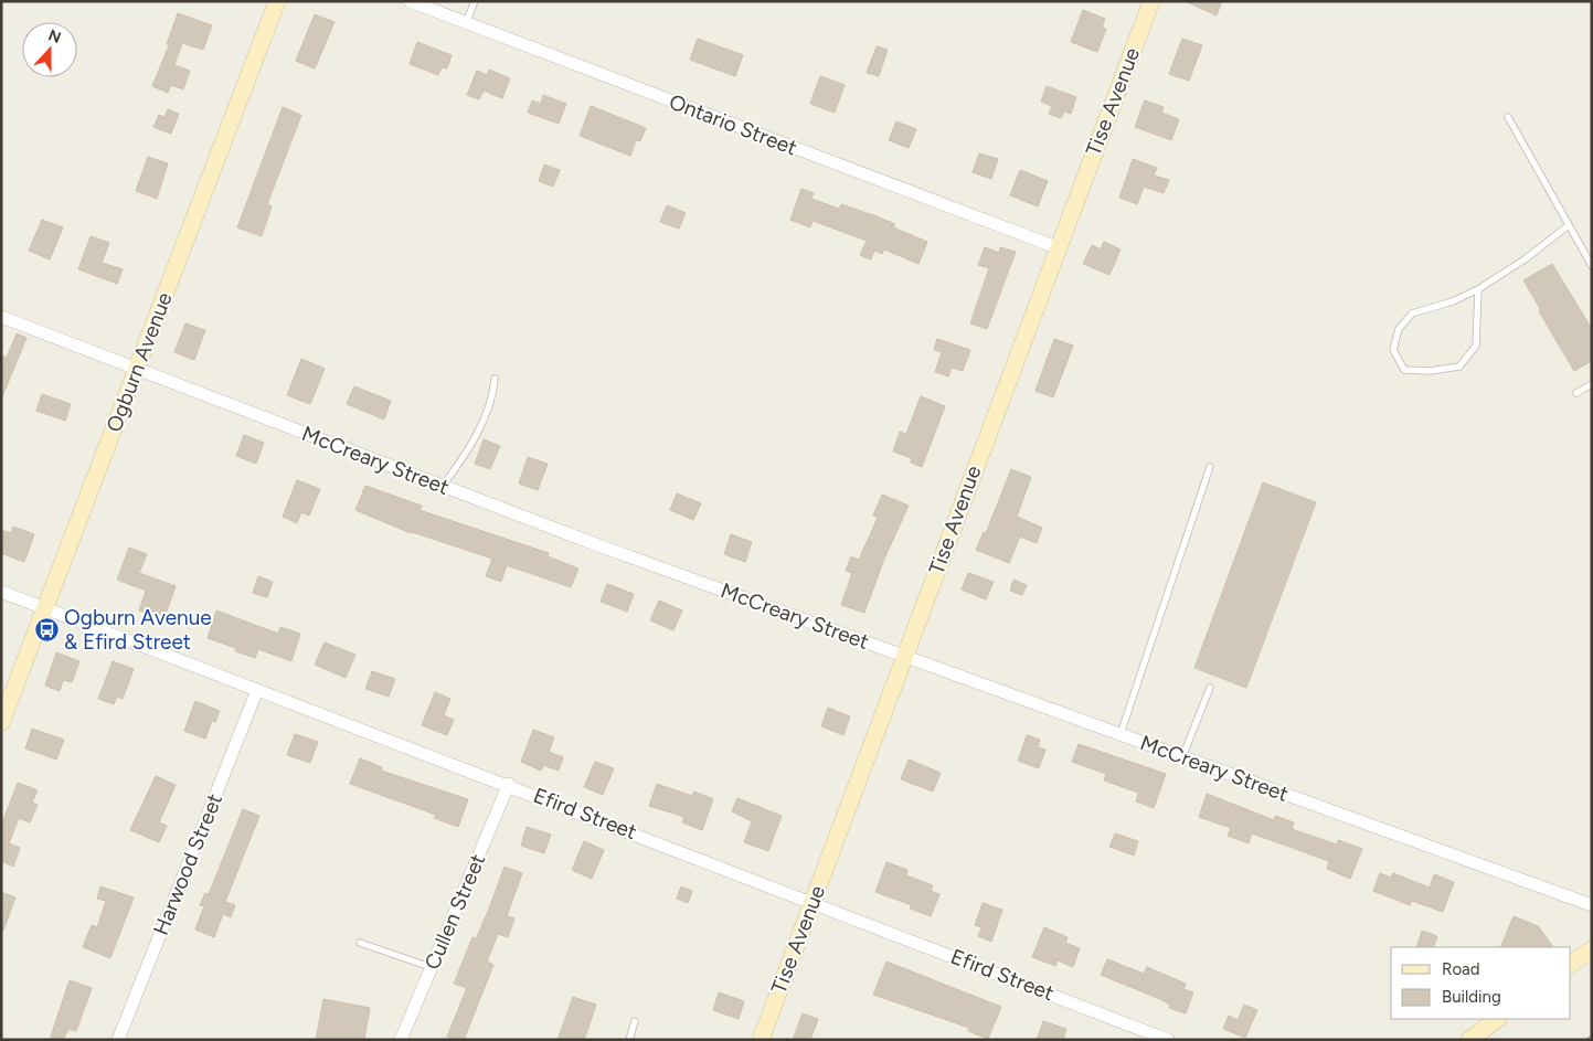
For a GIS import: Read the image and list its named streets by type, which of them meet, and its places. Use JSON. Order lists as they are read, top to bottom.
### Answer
{
  "streets": {
    "street": [
      "Tise Avenue",
      "Ontario Street",
      "Ogburn Avenue",
      "McCreary Street",
      "Efird Street",
      "Harwood Street",
      "Cullen Street"
    ]
  },
  "crossings": [
    ["Tise Avenue", "Ontario Street"],
    ["Tise Avenue", "McCreary Street"],
    ["Tise Avenue", "Efird Street"],
    ["Ogburn Avenue", "McCreary Street"],
    ["Ogburn Avenue", "Efird Street"],
    ["Efird Street", "Harwood Street"],
    ["Efird Street", "Cullen Street"]
  ],
  "places": {
    "bus stop": ["Ogburn Avenue & Efird Street"]
  },
  "legend": ["Road", "Building"],
  "north": "top"
}
